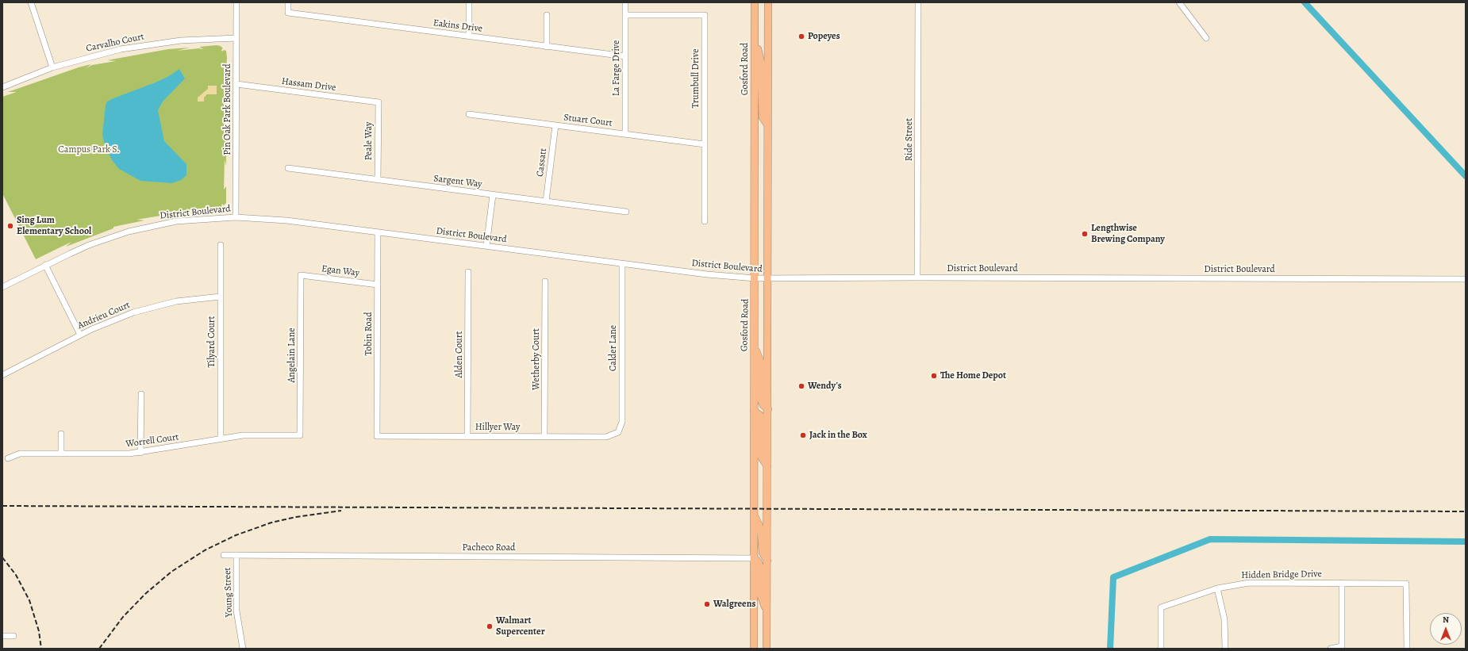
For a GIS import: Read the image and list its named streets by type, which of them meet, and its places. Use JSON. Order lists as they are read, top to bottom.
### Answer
{
  "streets": {
    "main road": ["Gosford Road"],
    "street": [
      "Eakins Drive",
      "Carvalho Court",
      "La Farge Drive",
      "Trumbull Drive",
      "Hassam Drive",
      "Pin Oak Park Boulevard",
      "Stuart Court",
      "Ride Street",
      "Peale Way",
      "Cassatt",
      "Sargent Way",
      "District Boulevard",
      "Egan Way",
      "Andrieu Court",
      "Tobin Road",
      "Tilyard Court",
      "Calder Lane",
      "Alden Court",
      "Angelain Lane",
      "Wetherby Court",
      "Hillyer Way",
      "Worrell Court",
      "Pacheco Road",
      "Hidden Bridge Drive",
      "Young Street"
    ]
  },
  "crossings": [
    ["Eakins Drive", "La Farge Drive"],
    ["Carvalho Court", "Pin Oak Park Boulevard"],
    ["La Farge Drive", "Trumbull Drive"],
    ["La Farge Drive", "Stuart Court"],
    ["Gosford Road", "District Boulevard"],
    ["Gosford Road", "Pacheco Road"],
    ["Trumbull Drive", "Stuart Court"],
    ["Hassam Drive", "Pin Oak Park Boulevard"],
    ["Hassam Drive", "Peale Way"],
    ["Pin Oak Park Boulevard", "District Boulevard"],
    ["Stuart Court", "Cassatt"],
    ["Ride Street", "District Boulevard"],
    ["Peale Way", "Sargent Way"],
    ["Cassatt", "Sargent Way"],
    ["District Boulevard", "Tobin Road"],
    ["District Boulevard", "Calder Lane"],
    ["Egan Way", "Tobin Road"],
    ["Egan Way", "Angelain Lane"],
    ["Andrieu Court", "Tilyard Court"],
    ["Tobin Road", "Hillyer Way"],
    ["Tilyard Court", "Worrell Court"],
    ["Calder Lane", "Hillyer Way"],
    ["Alden Court", "Hillyer Way"],
    ["Angelain Lane", "Worrell Court"],
    ["Wetherby Court", "Hillyer Way"],
    ["Pacheco Road", "Young Street"]
  ],
  "parks": ["Campus Park S."],
  "places": [
    "Popeyes",
    "Sing Lum Elementary School",
    "Lengthwise Brewing Company",
    "The Home Depot",
    "Wendy's",
    "Jack in the Box",
    "Walgreens",
    "Walmart Supercenter"
  ],
  "north": "top"
}
